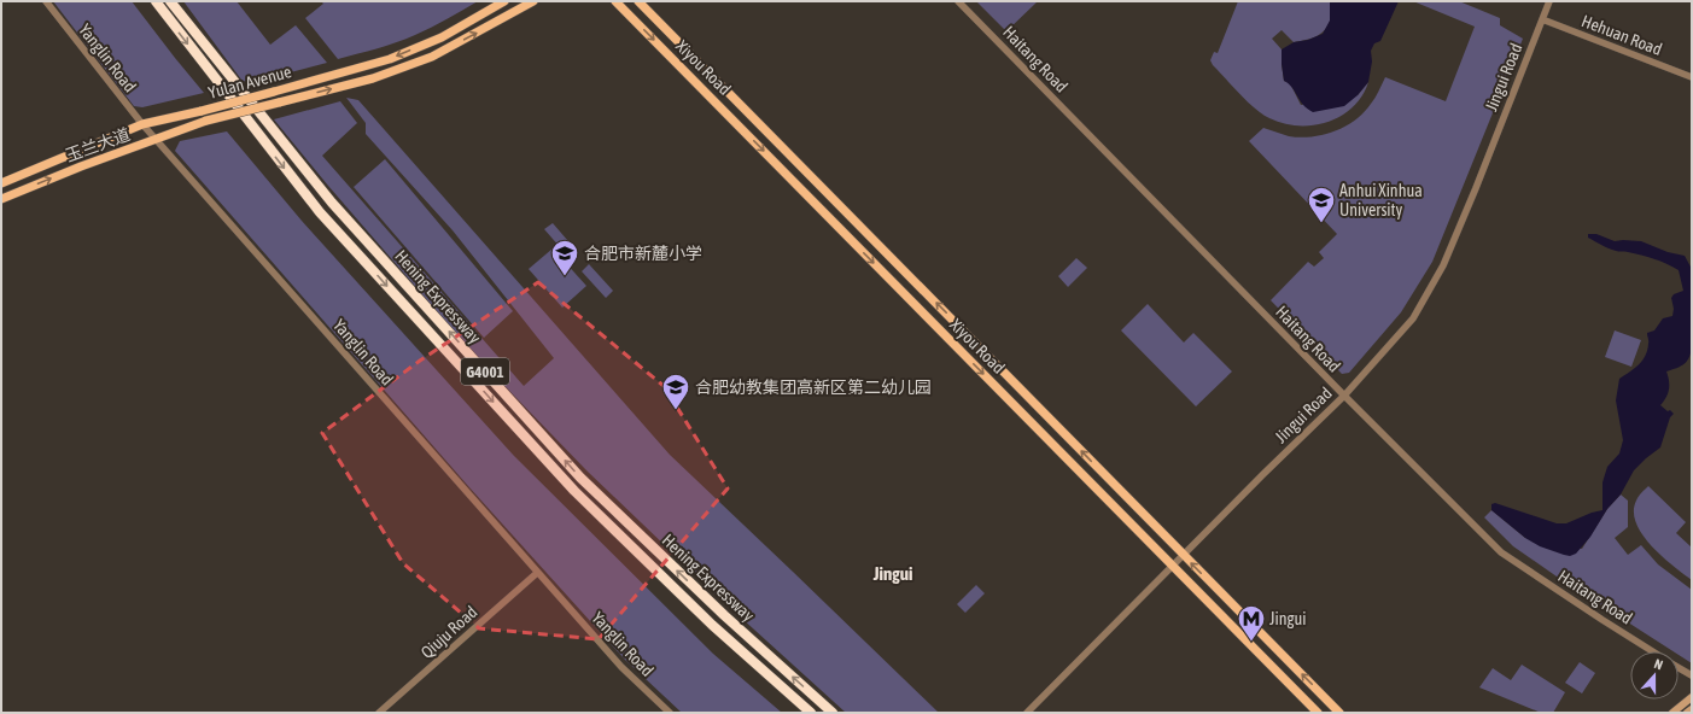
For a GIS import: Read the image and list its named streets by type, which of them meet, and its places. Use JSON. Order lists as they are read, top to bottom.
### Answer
{
  "streets": {
    "highway": ["Hening Expressway", "G4001"],
    "main road": ["Xiyou Road", "Yulan Avenue", "玉兰大道"],
    "street": [
      "Hehuan Road",
      "Yanglin Road",
      "Haitang Road",
      "Jingui Road",
      "Qiuju Road"
    ]
  },
  "crossings": [
    ["Hehuan Road", "Jingui Road"],
    ["Yanglin Road", "Yulan Avenue"],
    ["Yanglin Road", "玉兰大道"],
    ["Yanglin Road", "Qiuju Road"],
    ["Haitang Road", "Jingui Road"],
    ["Xiyou Road", "Jingui Road"],
    ["Yulan Avenue", "玉兰大道"]
  ],
  "one_way": ["玉兰大道"],
  "districts": ["Jingui"],
  "places": {
    "school or university": ["Anhui Xinhua University", "合肥市新麓小学", "合肥幼教集团高新区第二幼儿园"],
    "metro station": ["Jingui"]
  },
  "north": "top"
}
